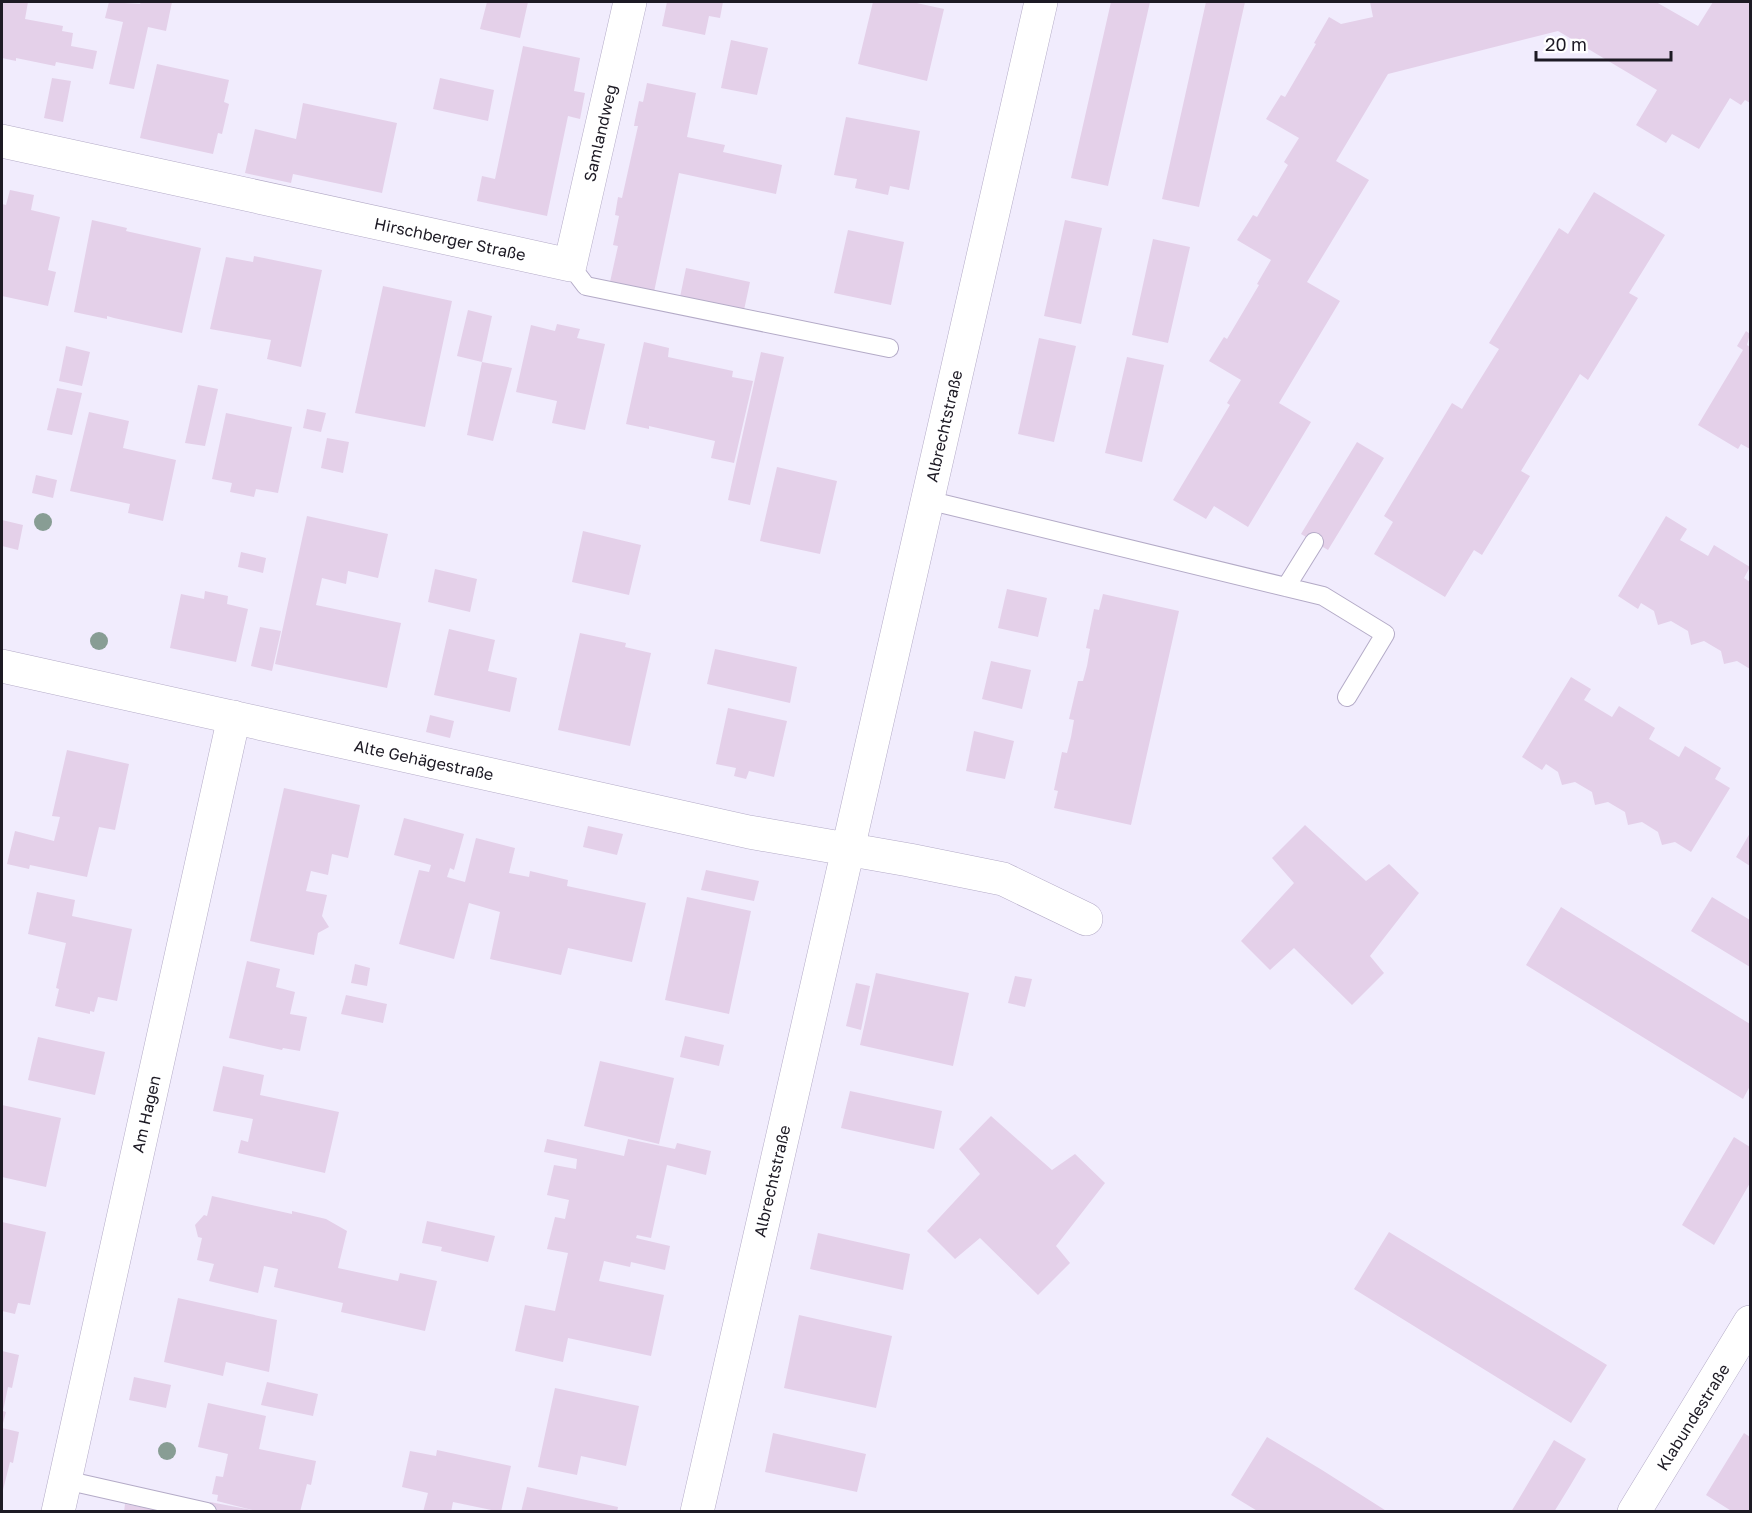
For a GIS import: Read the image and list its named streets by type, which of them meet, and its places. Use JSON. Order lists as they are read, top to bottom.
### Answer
{
  "streets": {
    "street": [
      "Samlandweg",
      "Hirschberger Straße",
      "Albrechtstraße",
      "Alte Gehägestraße",
      "Am Hagen",
      "Klabundestraße"
    ]
  },
  "crossings": [
    ["Samlandweg", "Hirschberger Straße"],
    ["Albrechtstraße", "Alte Gehägestraße"],
    ["Alte Gehägestraße", "Am Hagen"]
  ],
  "scale_bar": "20 m"
}
